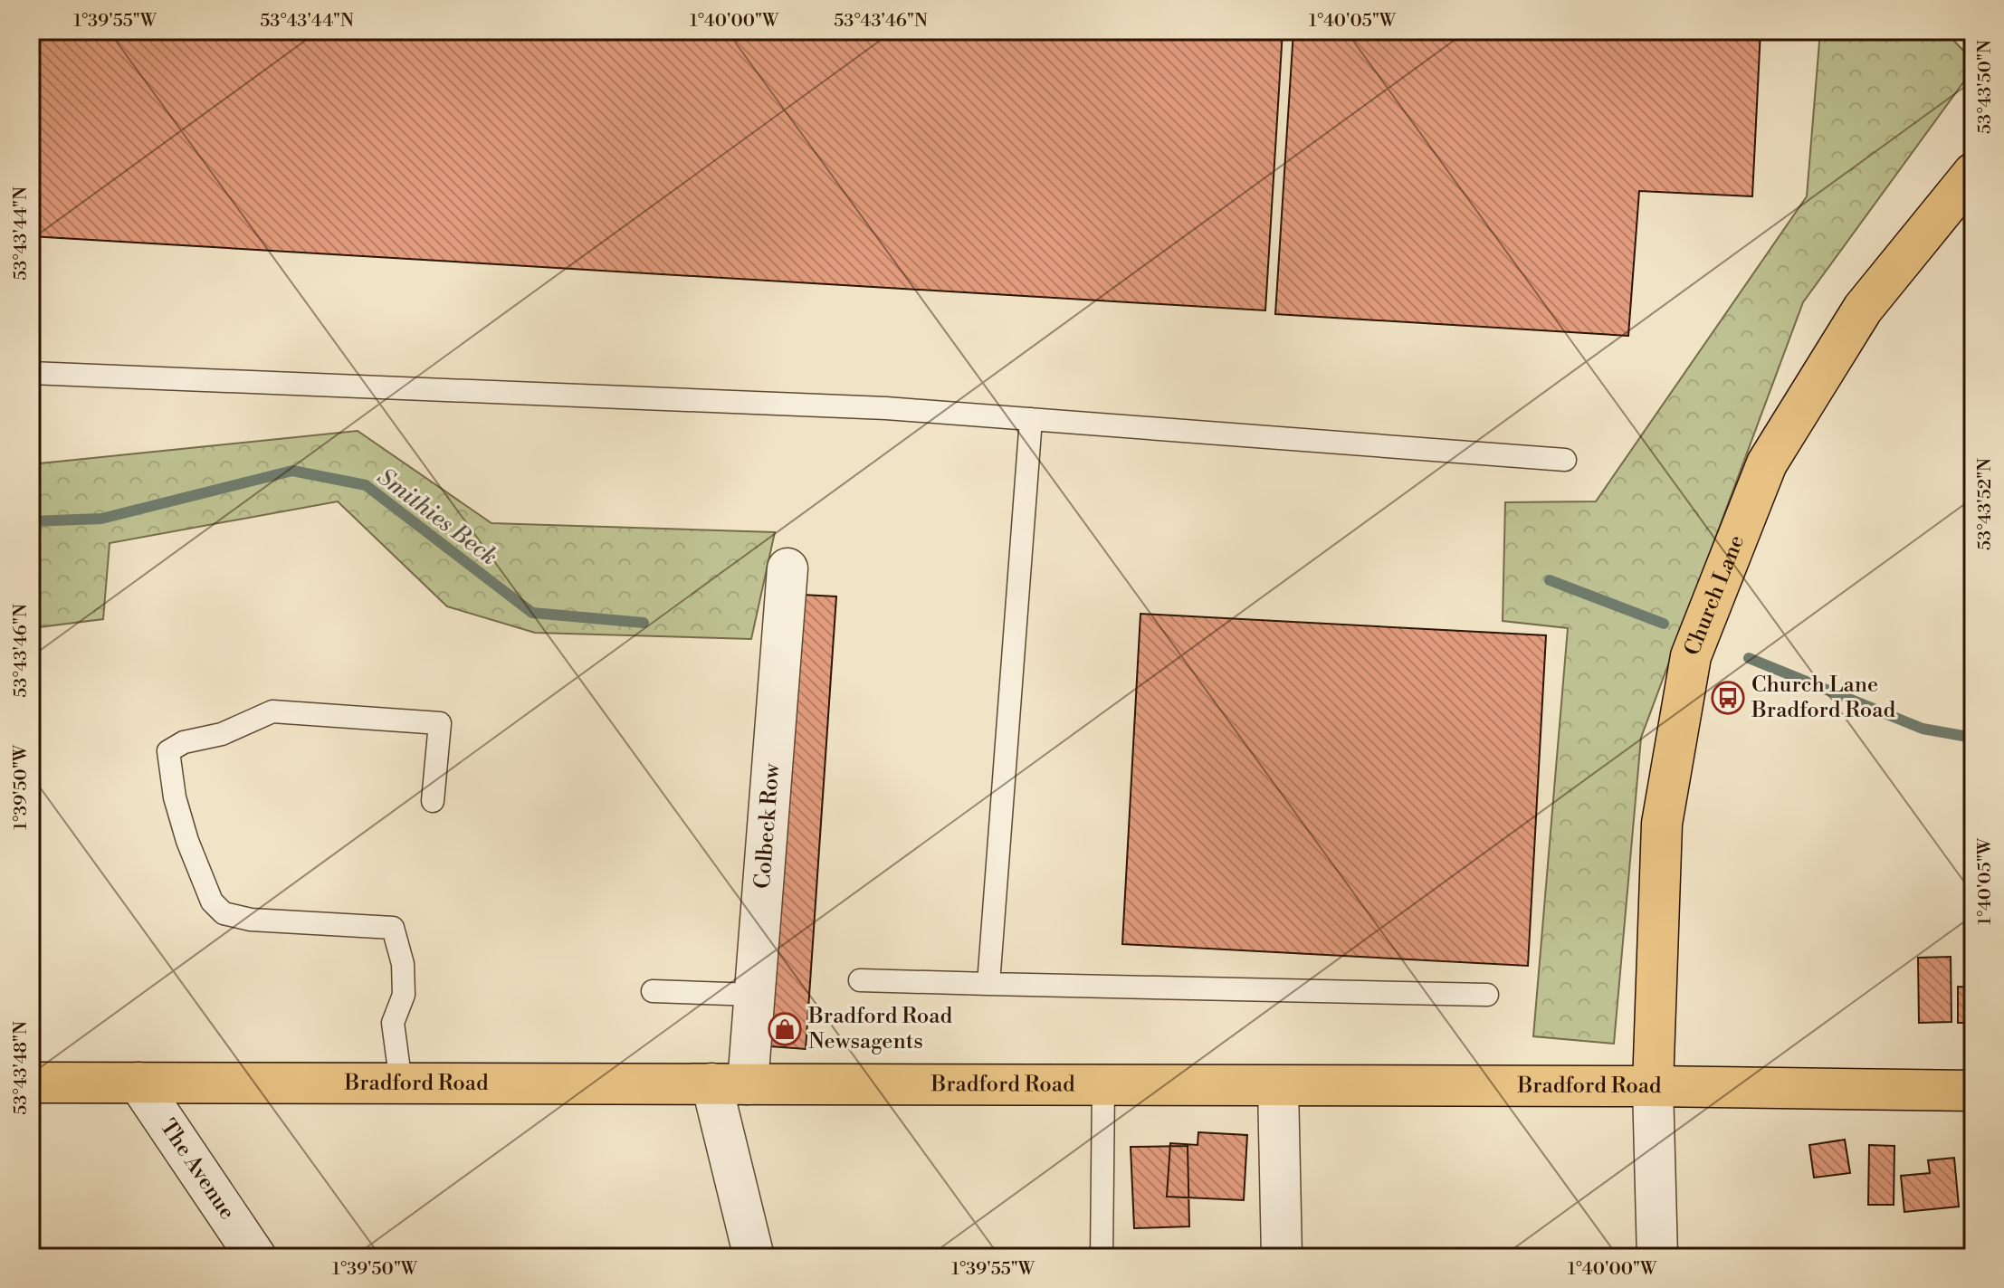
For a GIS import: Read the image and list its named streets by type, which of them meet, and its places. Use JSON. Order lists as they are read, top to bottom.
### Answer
{
  "streets": {
    "main road": ["Church Lane", "Bradford Road"],
    "street": ["Colbeck Row", "The Avenue"]
  },
  "crossings": [
    ["Church Lane", "Bradford Road"],
    ["Colbeck Row", "Bradford Road"],
    ["Bradford Road", "The Avenue"]
  ],
  "water": ["Smithies Beck"],
  "places": {
    "bus stop": ["Church Lane Bradford Road"],
    "shop": ["Bradford Road Newsagents"]
  },
  "coordinates": [
    "1°39'55\"W",
    "53°43'44\"N",
    "1°40'00\"W",
    "53°43'46\"N",
    "1°40'05\"W",
    "53°43'50\"N",
    "53°43'52\"N",
    "1°39'50\"W",
    "53°43'48\"N"
  ]
}
